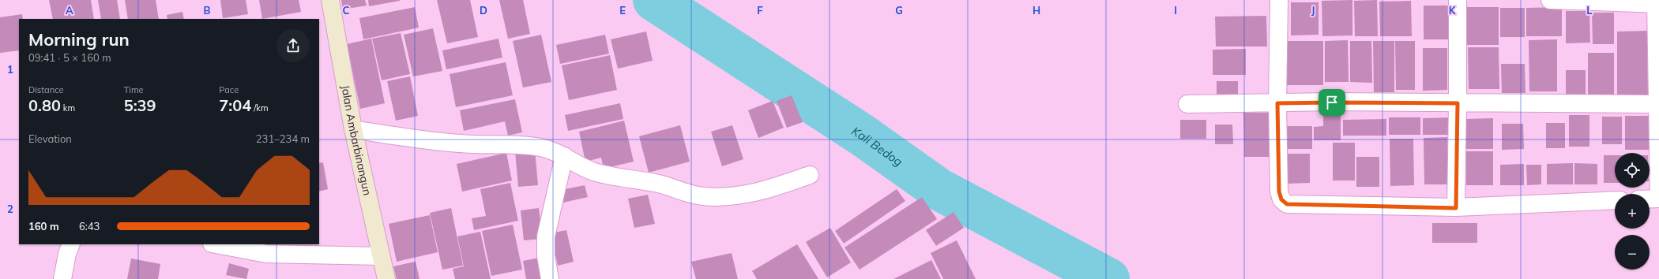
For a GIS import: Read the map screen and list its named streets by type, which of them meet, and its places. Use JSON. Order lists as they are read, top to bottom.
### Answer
{
  "streets": {
    "main road": ["Jalan Ambarbinangun"]
  },
  "water": ["Kali Bedog"],
  "page": {
    "heading": ["Morning run", "09:41 · 5 × 160 m"],
    "stats": [
      ["Distance", "0.80 km"],
      ["Time", "5:39"],
      ["Pace", "7:04 /km"]
    ],
    "chart": ["Elevation", "231–234 m"],
    "map_buttons": ["+", "−"],
    "list": [
      {
        "name": "160 m",
        "note": "6:43"
      }
    ]
  },
  "grid": {
    "columns": [
      "A",
      "B",
      "C",
      "D",
      "E",
      "F",
      "G",
      "H",
      "I",
      "J",
      "K",
      "L"
    ],
    "rows": ["1", "2"]
  }
}
